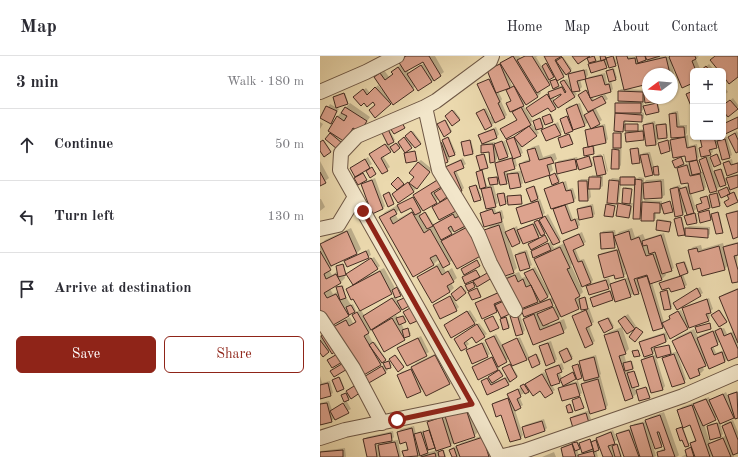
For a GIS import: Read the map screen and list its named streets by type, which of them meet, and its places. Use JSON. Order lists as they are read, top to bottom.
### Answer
{
  "north": "left",
  "page": {
    "header": "Map",
    "nav": [
      "Home",
      "Map",
      "About",
      "Contact"
    ],
    "heading": ["3 min", "Walk · 180 m"],
    "map_buttons": ["+", "−"],
    "list": [
      ["Continue", "50 m"],
      ["Turn left", "130 m"],
      "Arrive at destination"
    ],
    "buttons": ["Save", "Share"]
  }
}
